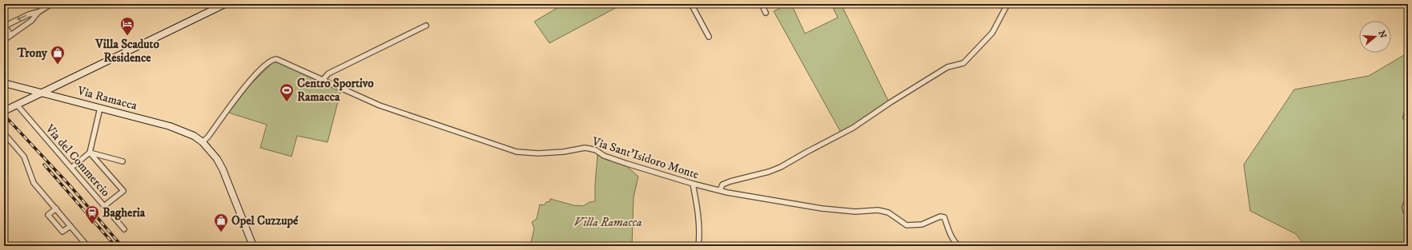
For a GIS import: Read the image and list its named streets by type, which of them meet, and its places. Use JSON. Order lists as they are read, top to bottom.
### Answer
{
  "streets": {
    "main road": ["Via Ramacca"],
    "street": ["Via Sant'Isidoro Monte", "Via del Commercio"]
  },
  "crossings": [
    ["Via Ramacca", "Via Sant'Isidoro Monte"]
  ],
  "parks": ["Villa Ramacca"],
  "places": {
    "hotel": ["Villa Scaduto Residence"],
    "shop": ["Trony", "Opel Cuzzupé"],
    "sports": ["Centro Sportivo Ramacca"],
    "station": ["Bagheria"]
  },
  "north": "right"
}
